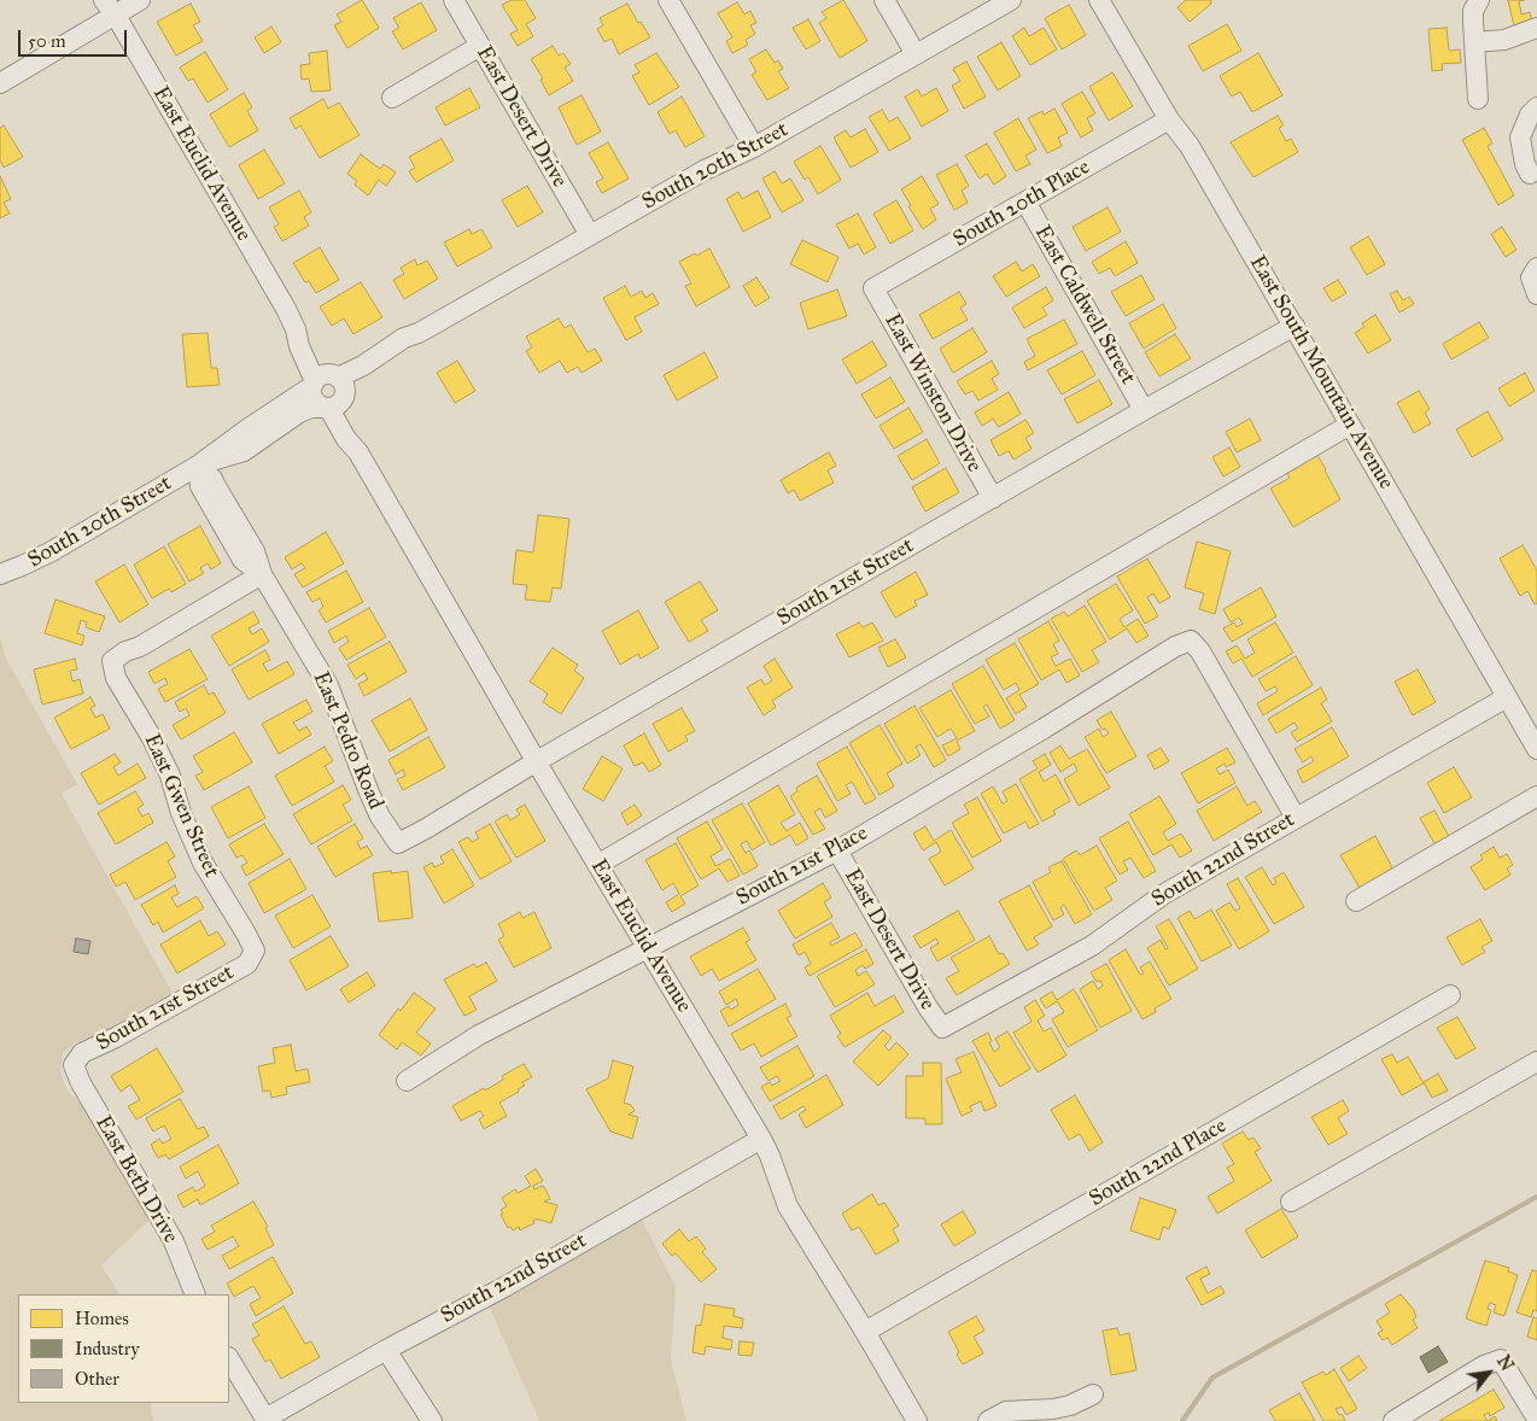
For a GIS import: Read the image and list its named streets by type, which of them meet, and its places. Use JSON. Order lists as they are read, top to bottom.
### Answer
{
  "streets": {
    "street": [
      "East Desert Drive",
      "East Euclid Avenue",
      "South 20th Street",
      "South 20th Place",
      "East Caldwell Street",
      "East South Mountain Avenue",
      "East Winston Drive",
      "South 21st Street",
      "East Pedro Road",
      "East Gwen Street",
      "South 22nd Street",
      "South 21st Place",
      "South 22nd Place",
      "East Beth Drive"
    ]
  },
  "crossings": [
    ["East Desert Drive", "South 20th Street"],
    ["East Desert Drive", "South 22nd Street"],
    ["East Desert Drive", "South 21st Place"],
    ["East Euclid Avenue", "South 20th Street"],
    ["East Euclid Avenue", "South 21st Street"],
    ["East Euclid Avenue", "South 22nd Street"],
    ["East Euclid Avenue", "South 21st Place"],
    ["East Euclid Avenue", "South 22nd Place"],
    ["South 20th Street", "East Pedro Road"],
    ["South 20th Place", "East Caldwell Street"],
    ["South 20th Place", "East South Mountain Avenue"],
    ["South 20th Place", "East Winston Drive"],
    ["East Caldwell Street", "South 21st Street"],
    ["East South Mountain Avenue", "South 21st Street"],
    ["East South Mountain Avenue", "South 22nd Street"],
    ["East Winston Drive", "South 21st Street"],
    ["South 21st Street", "East Pedro Road"],
    ["South 21st Street", "East Gwen Street"],
    ["South 21st Street", "East Beth Drive"],
    ["East Pedro Road", "East Gwen Street"],
    ["South 22nd Street", "South 21st Place"]
  ],
  "legend": ["Homes", "Industry", "Other"],
  "scale_bar": "50 m",
  "north": "top right"
}
